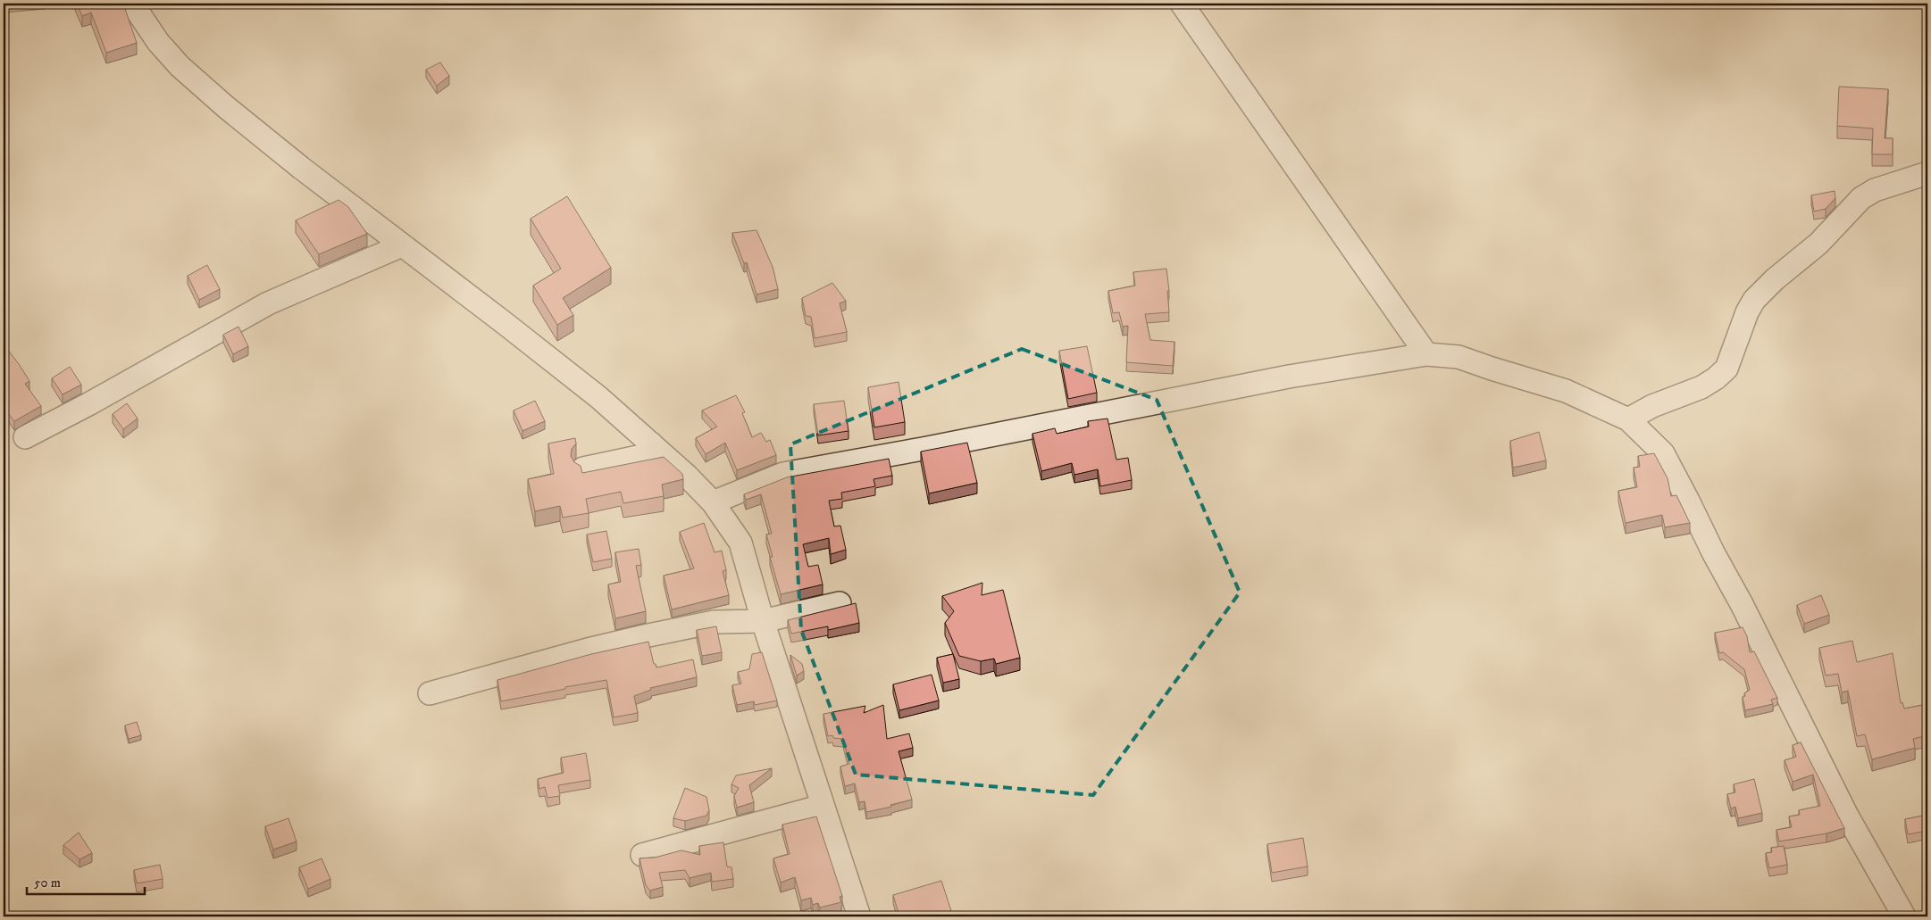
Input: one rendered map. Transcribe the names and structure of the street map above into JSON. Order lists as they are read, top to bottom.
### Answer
{
  "scale_bar": "50 m"
}
